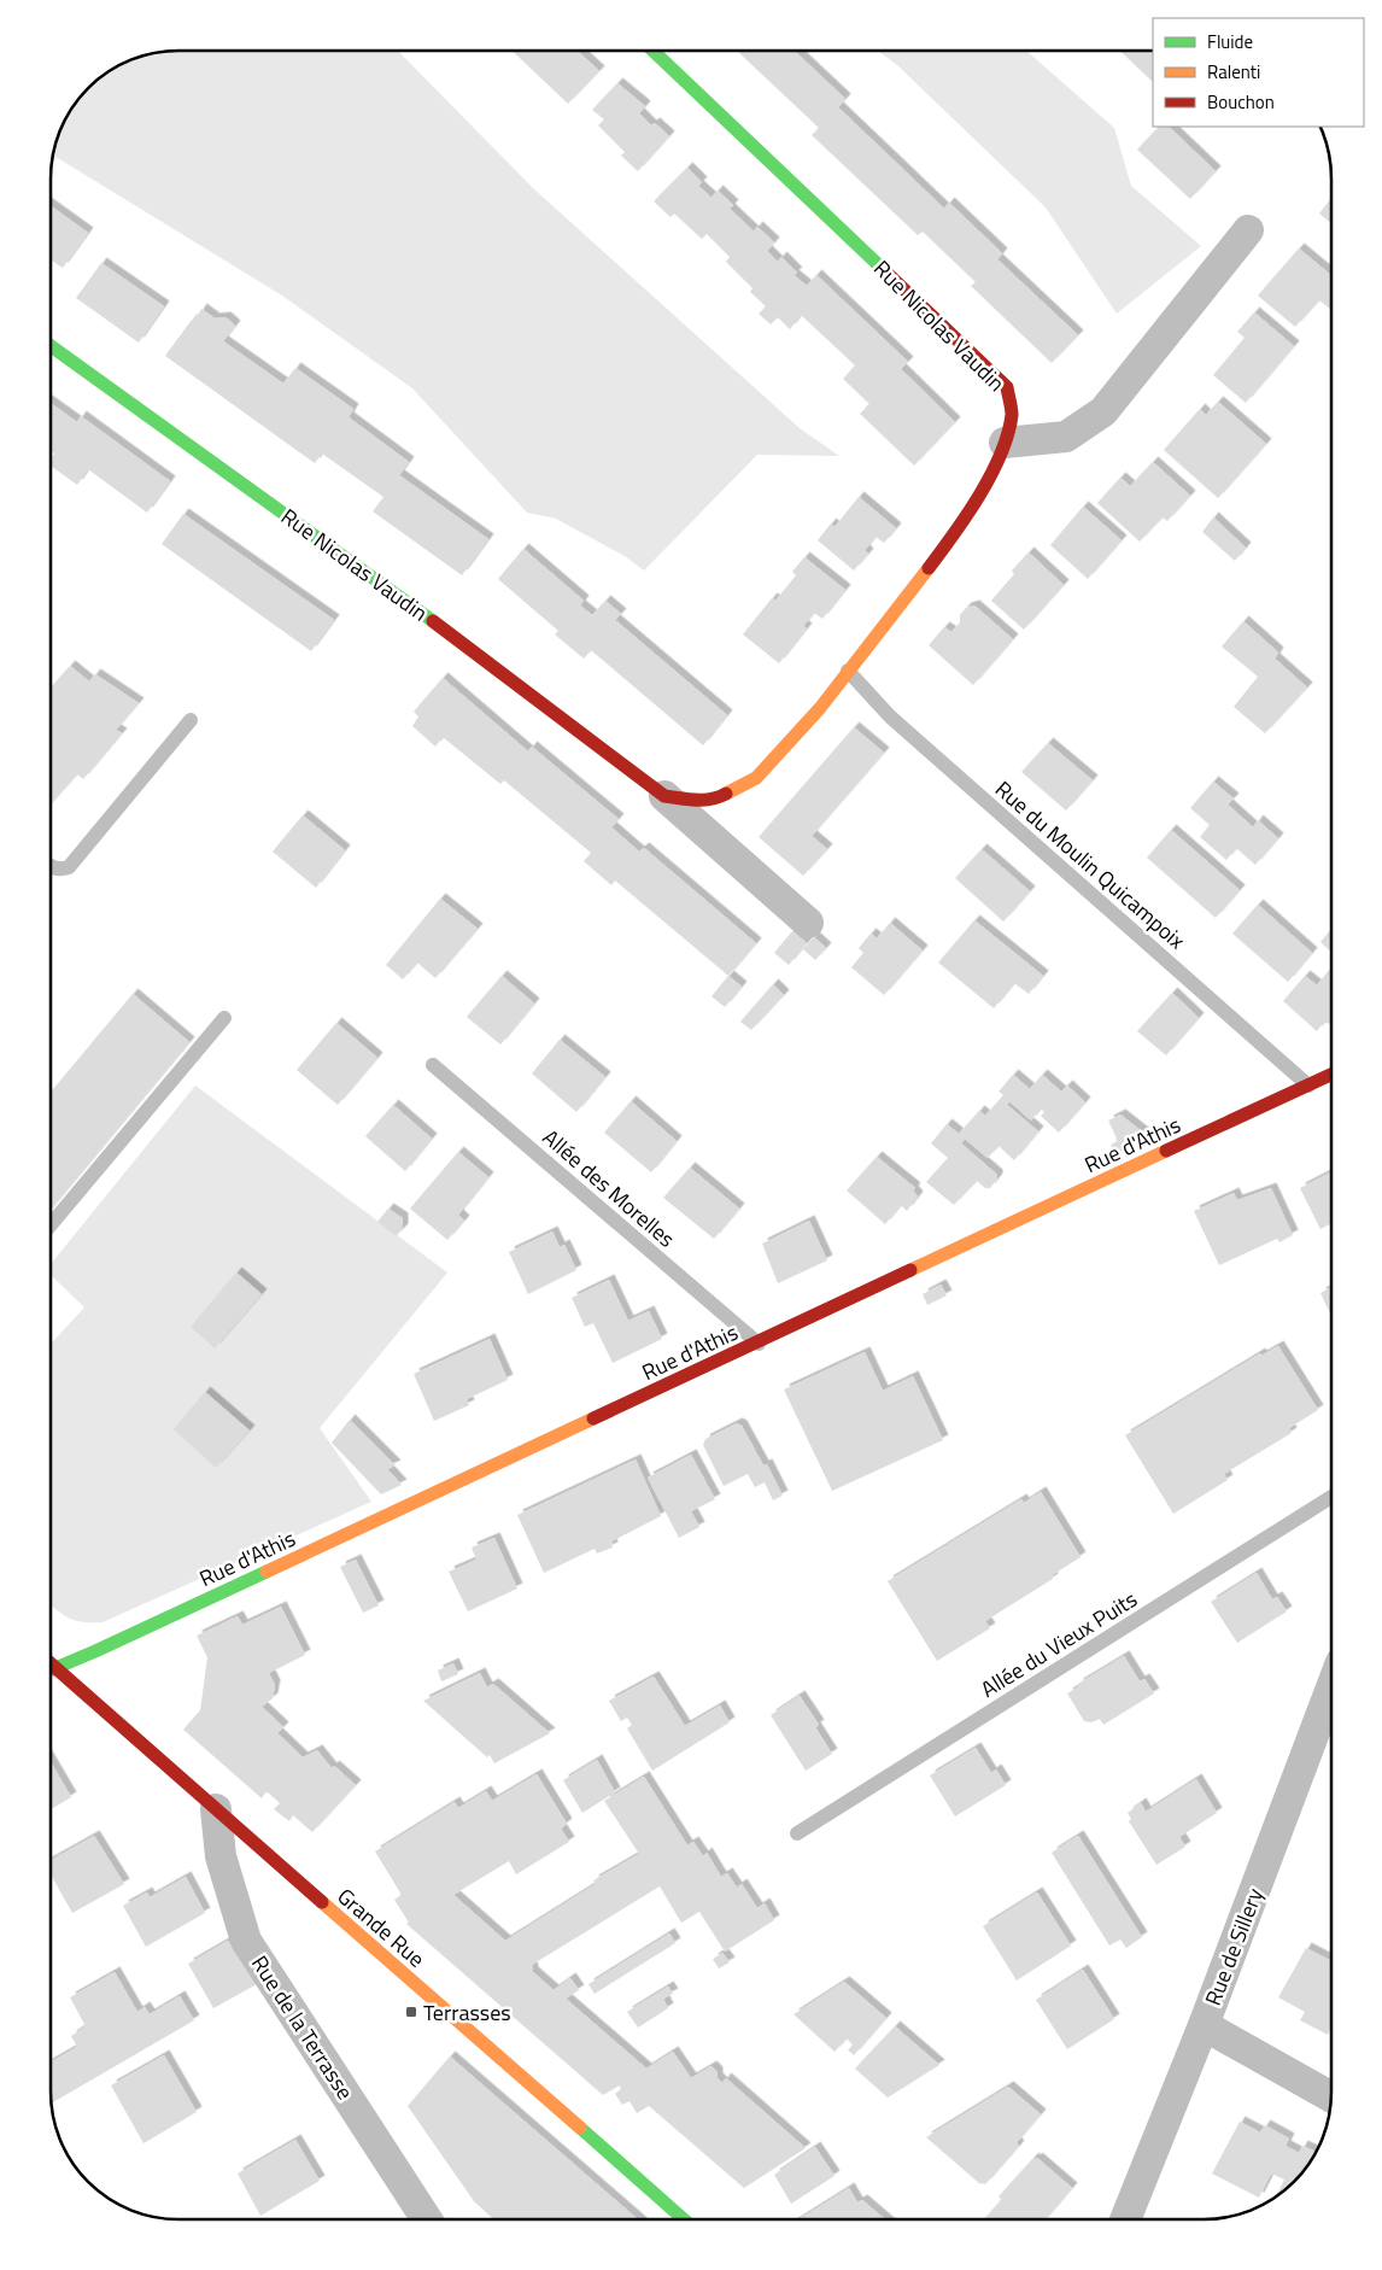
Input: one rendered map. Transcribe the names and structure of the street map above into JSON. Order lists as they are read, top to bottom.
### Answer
{
  "streets": {
    "street": [
      "Rue Nicolas Vaudin",
      "Rue d'Athis",
      "Grande Rue",
      "Rue de Sillery",
      "Rue de la Terrasse"
    ],
    "lane": ["Rue du Moulin Quicampoix", "Allée des Morelles", "Allée du Vieux Puits"]
  },
  "crossings": [
    ["Rue Nicolas Vaudin", "Rue du Moulin Quicampoix"],
    ["Rue du Moulin Quicampoix", "Rue d'Athis"],
    ["Rue d'Athis", "Allée des Morelles"],
    ["Rue d'Athis", "Grande Rue"],
    ["Grande Rue", "Rue de la Terrasse"]
  ],
  "places": {
    "transit": ["Terrasses"]
  },
  "legend": ["Fluide", "Ralenti", "Bouchon"]
}
